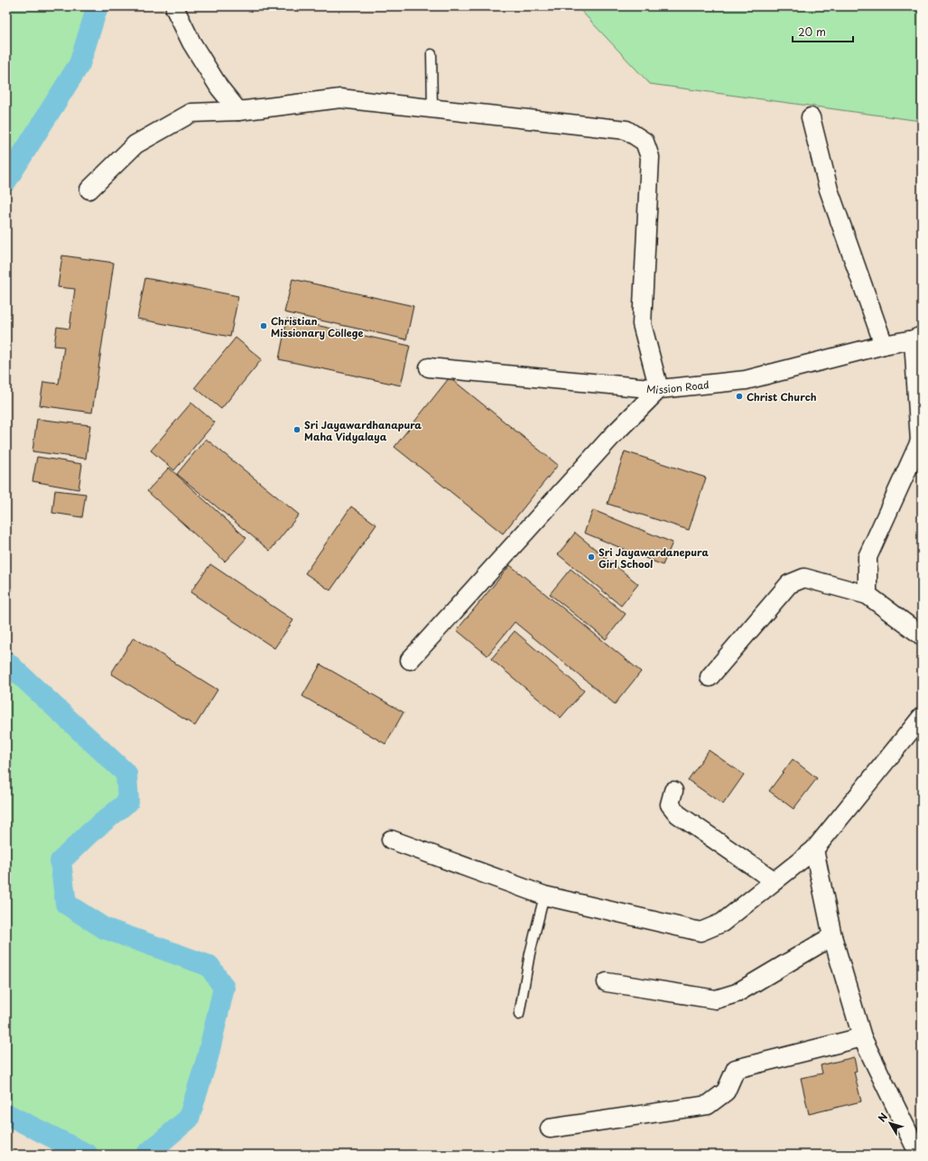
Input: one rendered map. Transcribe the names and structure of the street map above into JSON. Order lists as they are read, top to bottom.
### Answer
{
  "streets": {
    "street": ["Mission Road"]
  },
  "places": [
    "Christian Missionary College",
    "Christ Church",
    "Sri Jayawardhanapura Maha Vidyalaya",
    "Sri Jayawardanepura Girl School"
  ],
  "scale_bar": "20 m",
  "north": "top left"
}
